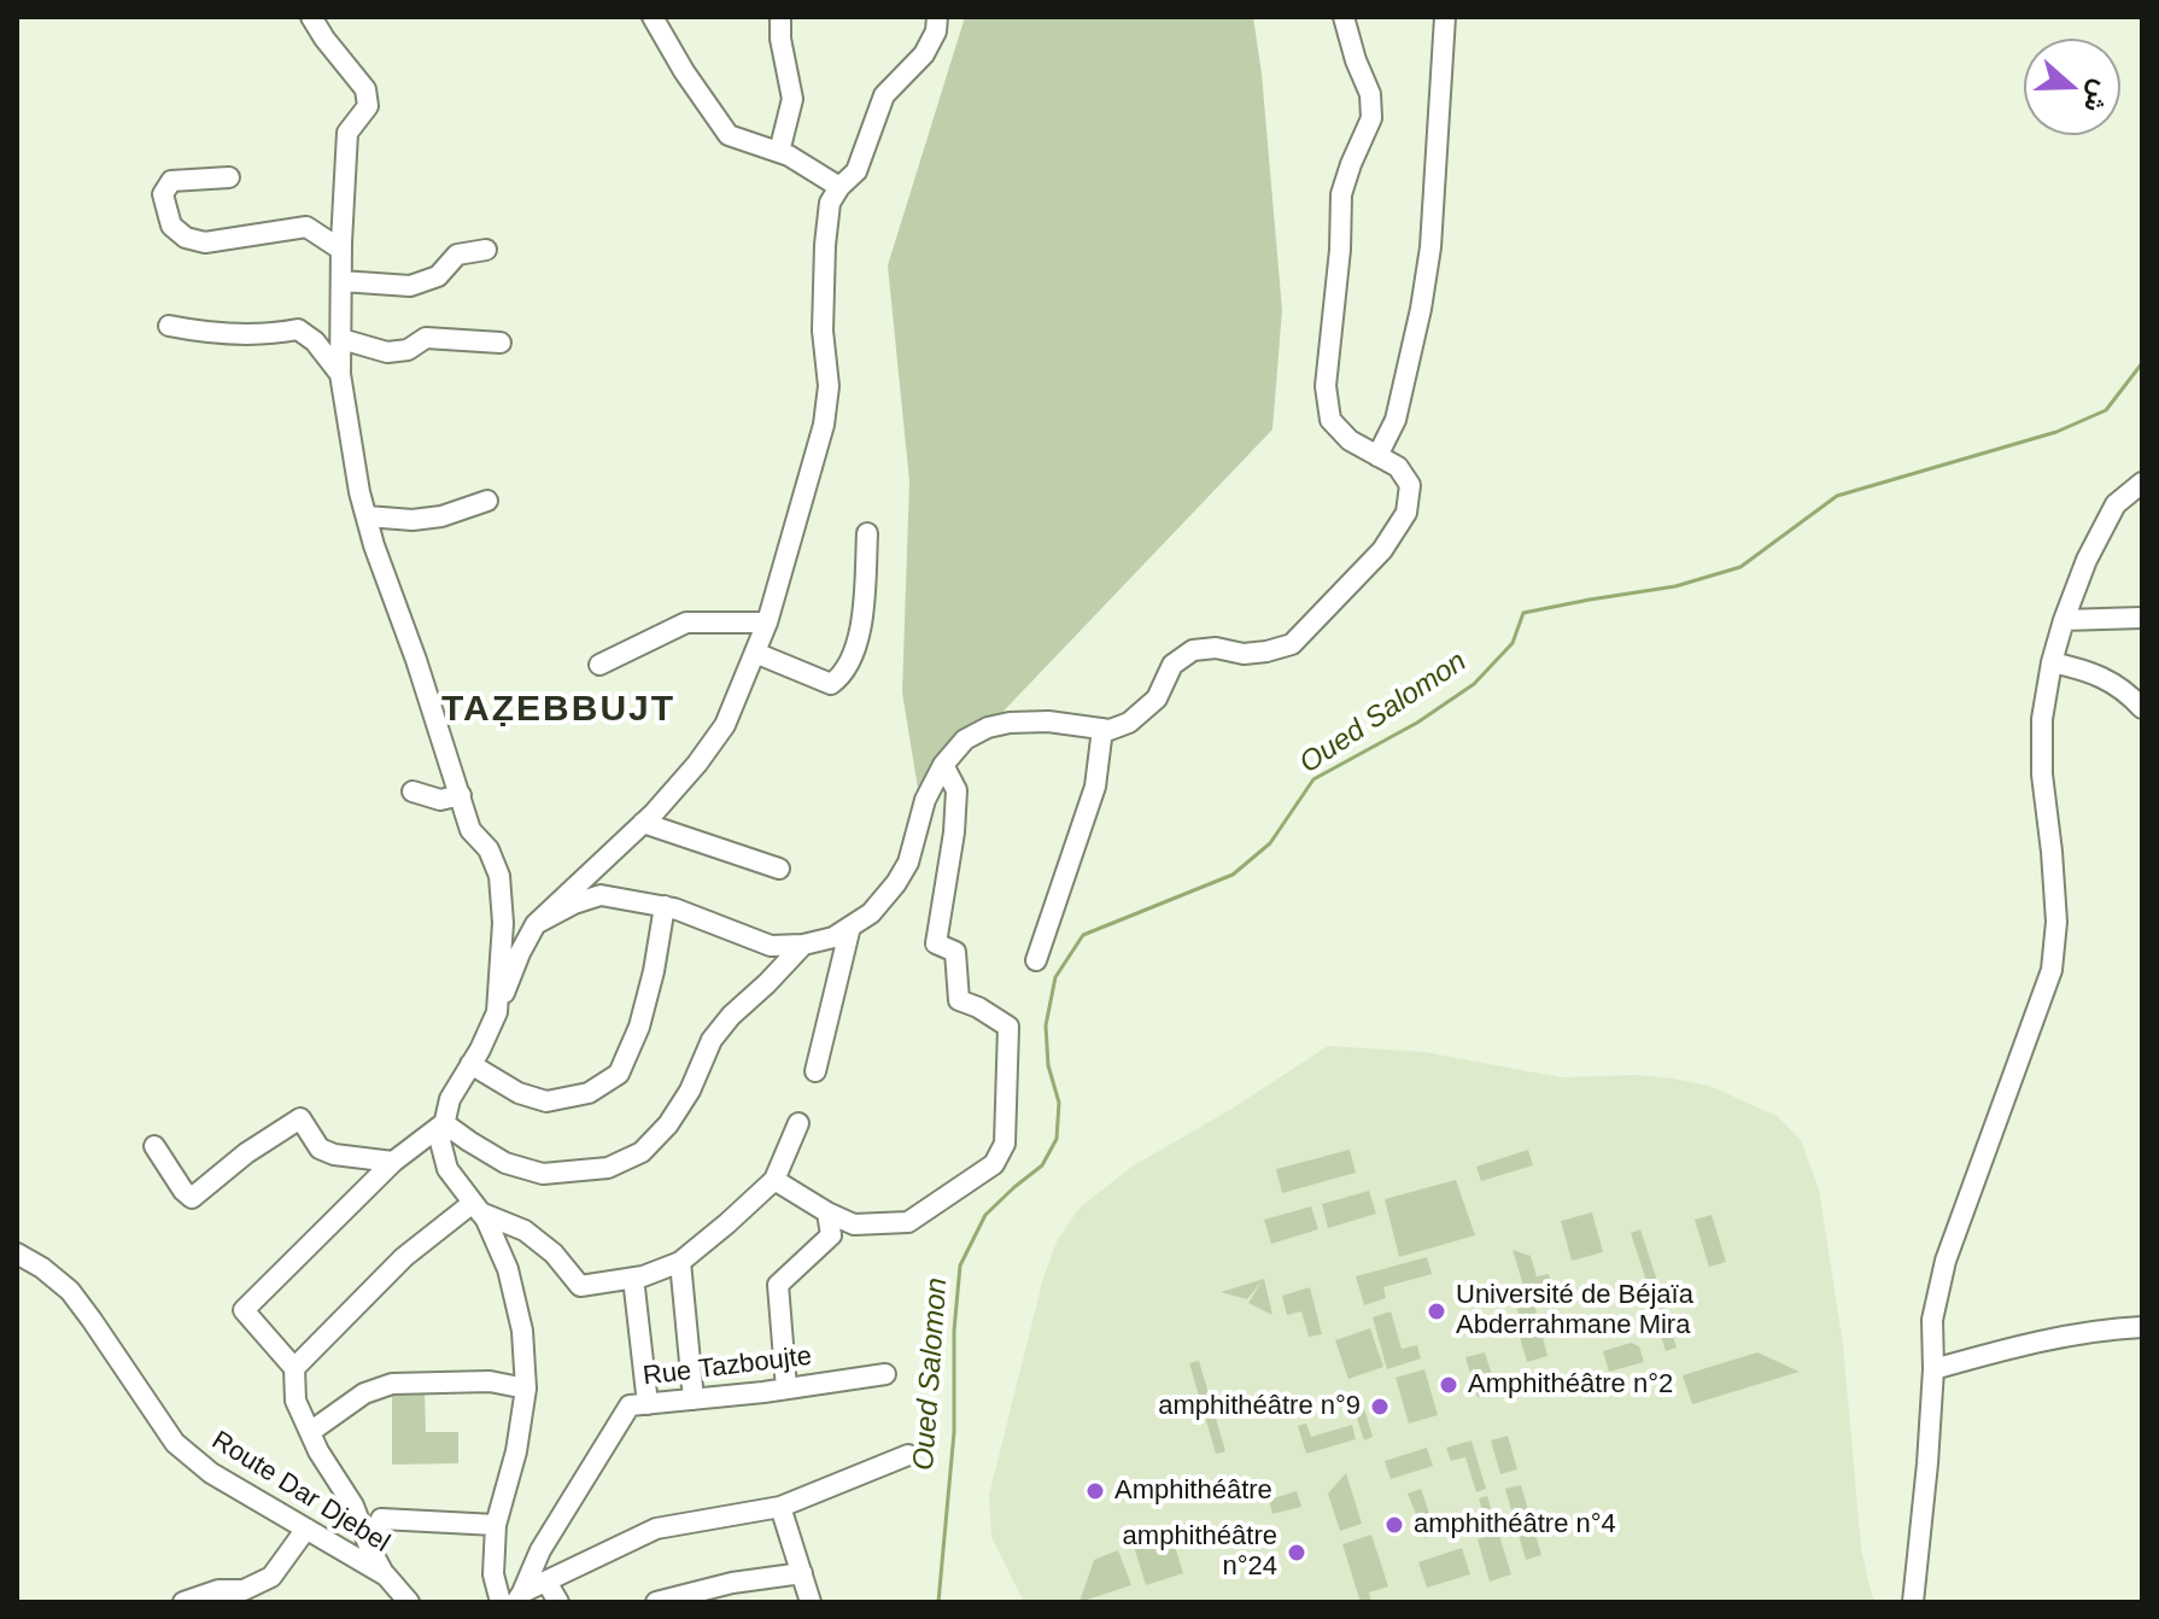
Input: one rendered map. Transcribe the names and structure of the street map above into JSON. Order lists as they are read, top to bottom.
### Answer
{
  "streets": {
    "street": ["Rue Tazboujte", "Route Dar Djebel"]
  },
  "districts": ["TAẒEBBUJT"],
  "water": ["Oued Salomon"],
  "places": [
    "Université de Béjaïa Abderrahmane Mira",
    "Amphithéâtre n°2",
    "amphithéâtre n°9",
    "Amphithéâtre",
    "amphithéâtre n°4",
    "amphithéâtre n°24"
  ],
  "north": "right"
}
